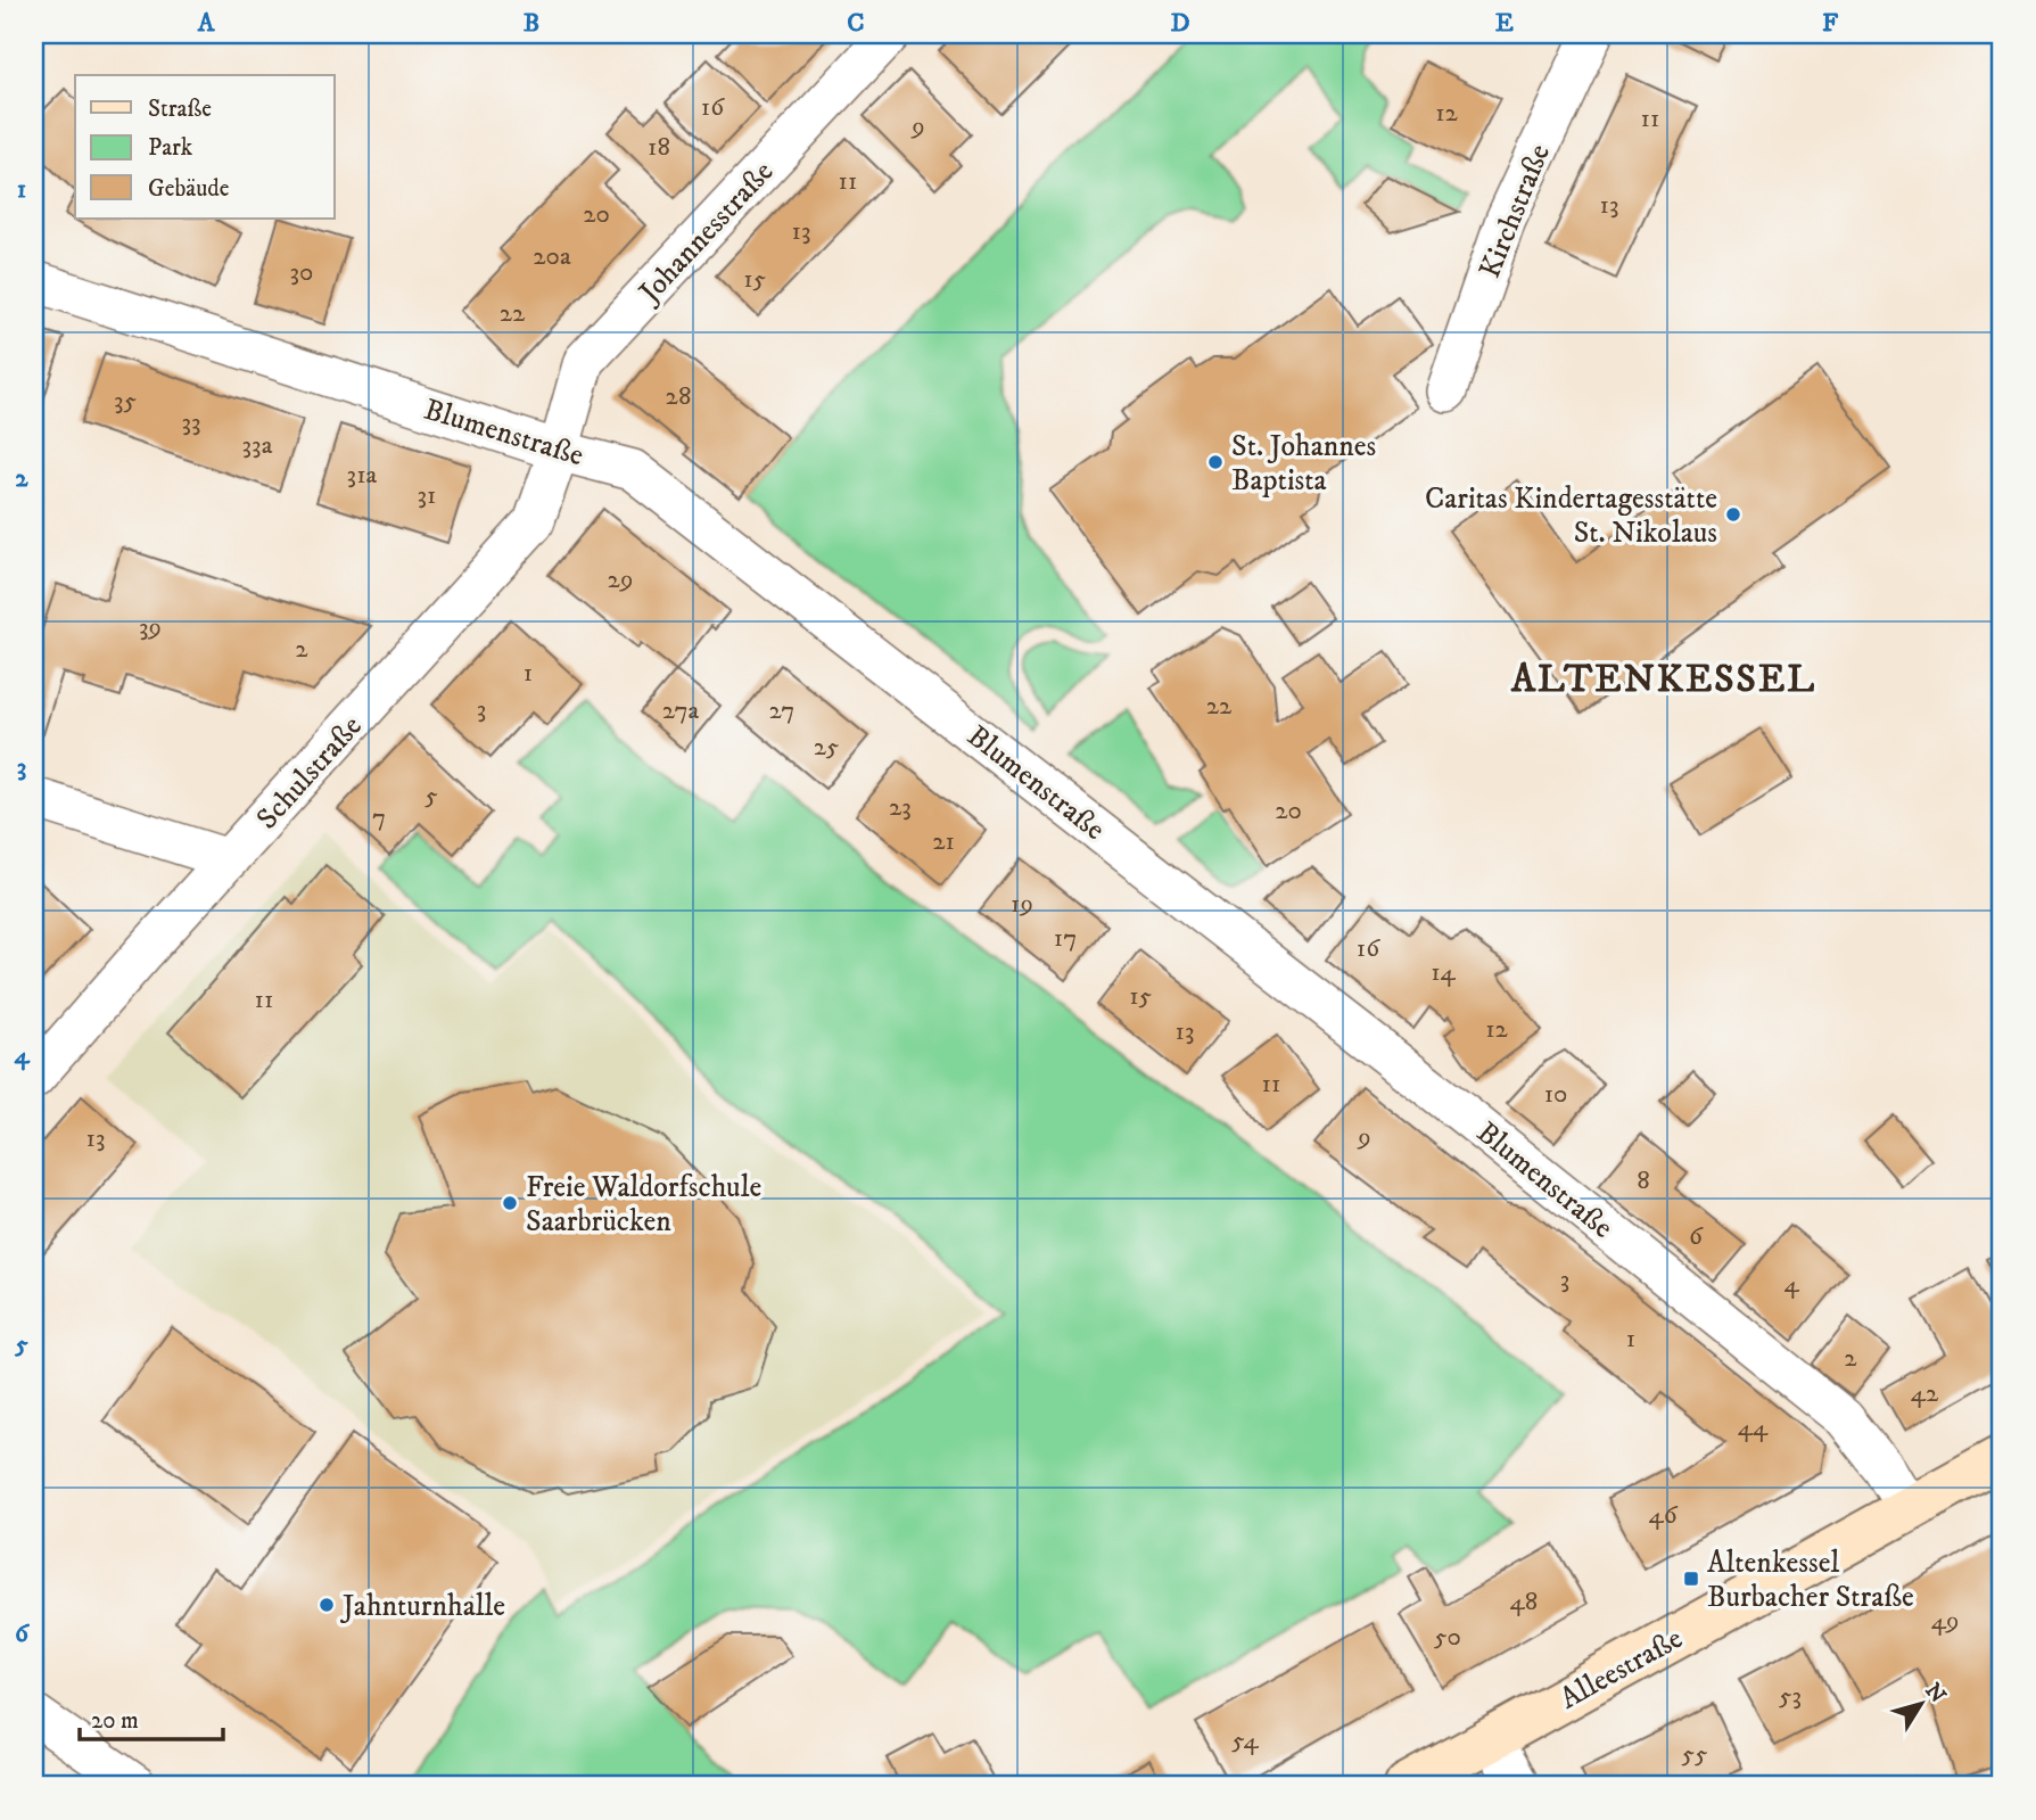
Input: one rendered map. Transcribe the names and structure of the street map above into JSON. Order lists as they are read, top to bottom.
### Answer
{
  "streets": {
    "street": [
      "Kirchstraße",
      "Johannesstraße",
      "Blumenstraße",
      "Schulstraße",
      "Alleestraße"
    ]
  },
  "crossings": [
    ["Johannesstraße", "Blumenstraße"],
    ["Johannesstraße", "Schulstraße"],
    ["Blumenstraße", "Schulstraße"],
    ["Blumenstraße", "Alleestraße"]
  ],
  "districts": ["ALTENKESSEL"],
  "places": {
    "other": [
      "St. Johannes Baptista",
      "Caritas Kindertagesstätte St. Nikolaus",
      "Freie Waldorfschule Saarbrücken",
      "Jahnturnhalle"
    ],
    "transit": ["Altenkessel Burbacher Straße"]
  },
  "house_numbers": [
    "16",
    "12",
    "11",
    "9",
    "18",
    "11",
    "13",
    "20",
    "13",
    "20a",
    "30",
    "15",
    "22",
    "28",
    "35",
    "33",
    "33a",
    "31a",
    "31",
    "29",
    "39",
    "2",
    "1",
    "22",
    "3",
    "27a",
    "27",
    "25",
    "5",
    "23",
    "20",
    "7",
    "21",
    "19",
    "17",
    "16",
    "14",
    "15",
    "11",
    "12",
    "13",
    "11",
    "10",
    "9",
    "13",
    "8",
    "6",
    "3",
    "4",
    "1",
    "2",
    "42",
    "44",
    "46",
    "48",
    "49",
    "50",
    "53",
    "54",
    "55"
  ],
  "legend": ["Straße", "Park", "Gebäude"],
  "scale_bar": "20 m",
  "north": "top right",
  "grid": {
    "columns": [
      "A",
      "B",
      "C",
      "D",
      "E",
      "F"
    ],
    "rows": [
      "1",
      "2",
      "3",
      "4",
      "5",
      "6"
    ]
  }
}
